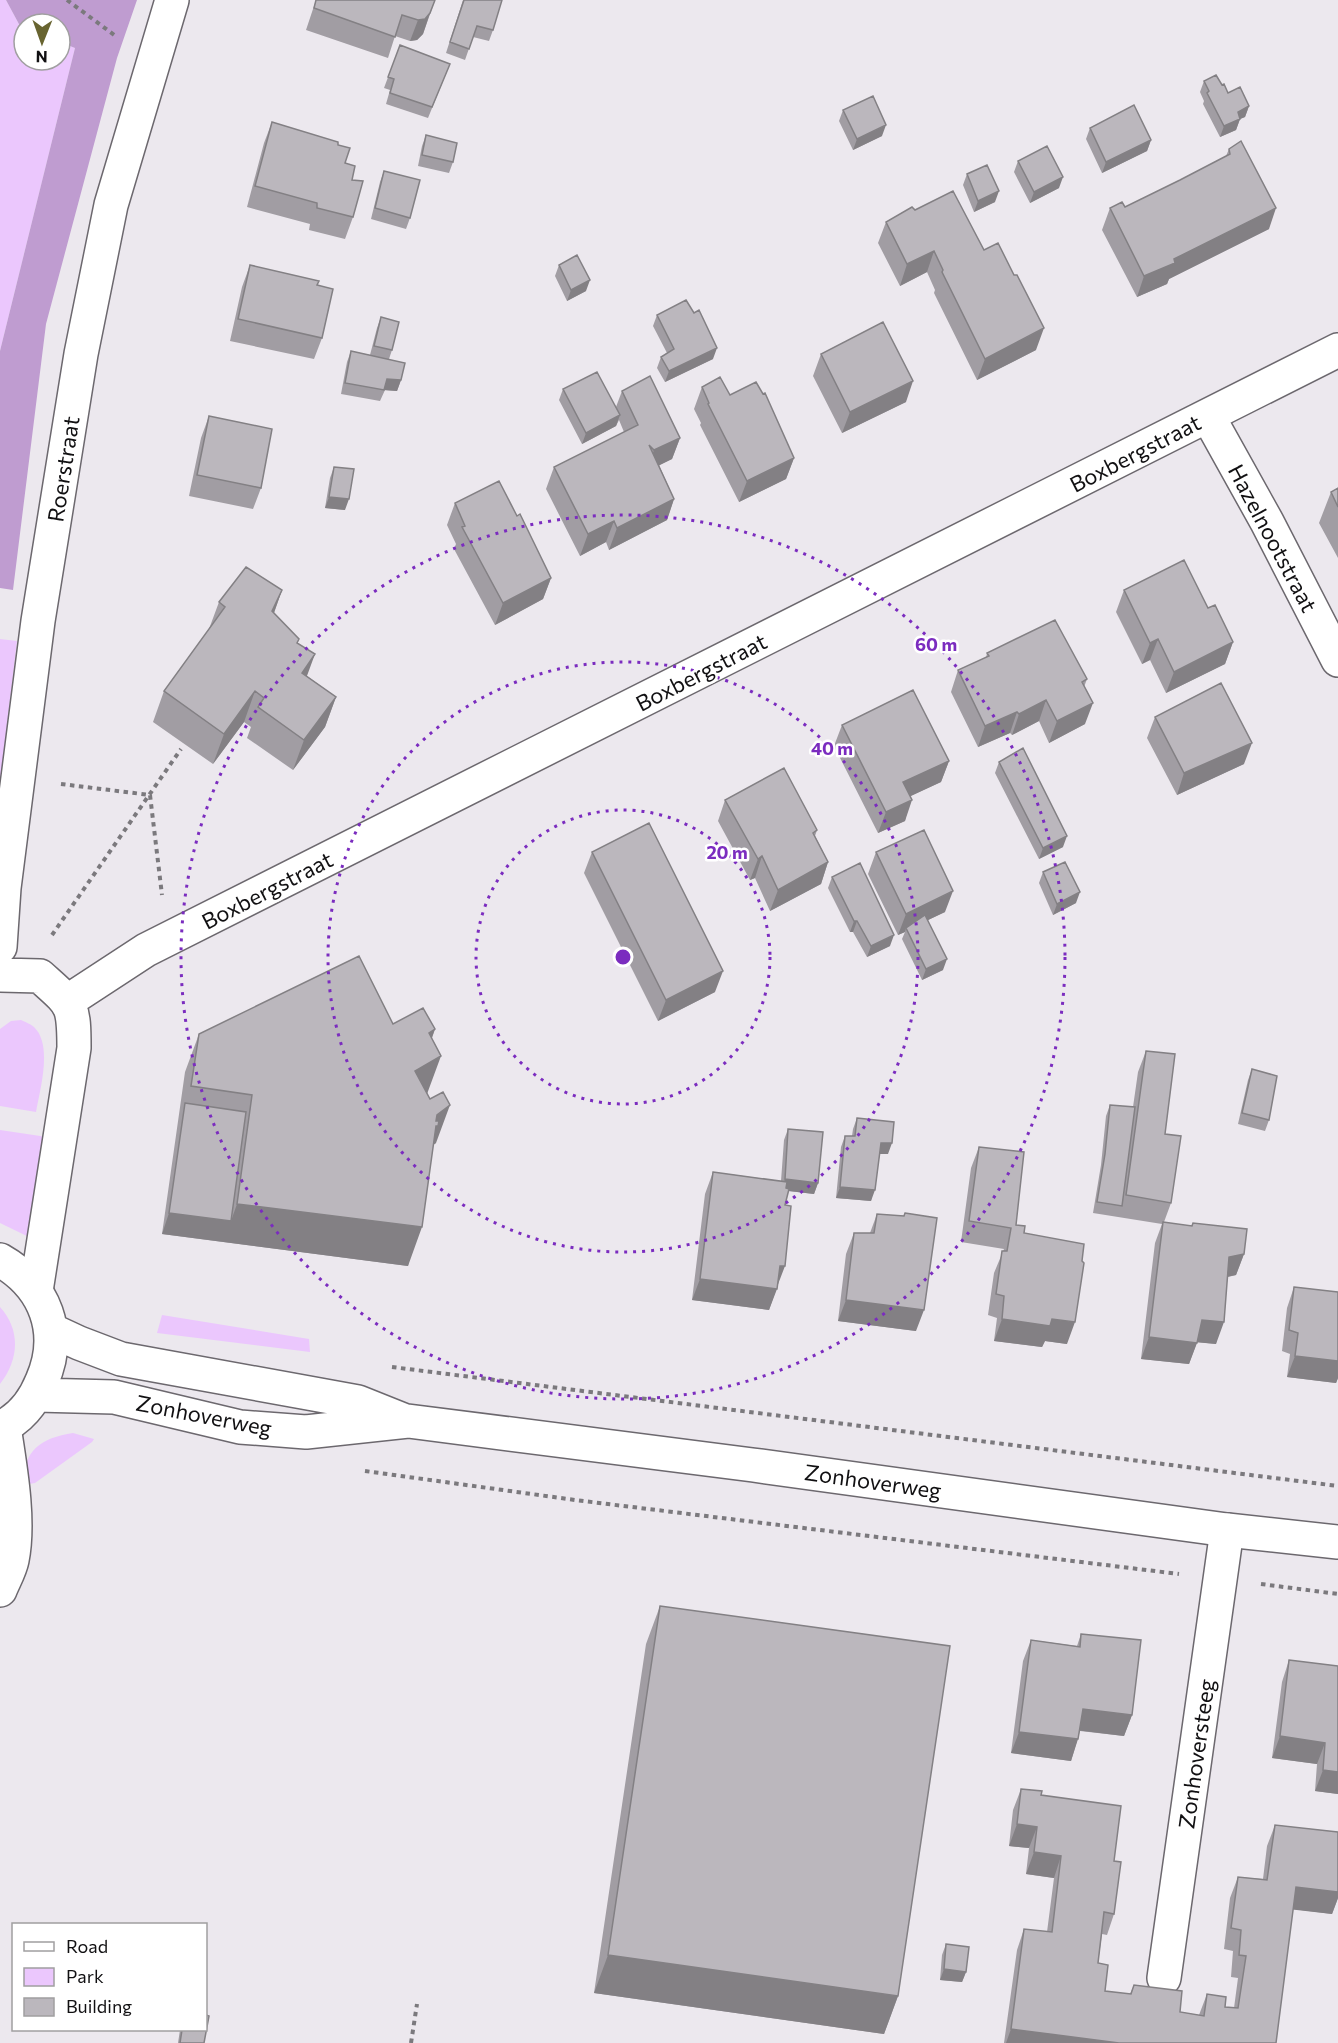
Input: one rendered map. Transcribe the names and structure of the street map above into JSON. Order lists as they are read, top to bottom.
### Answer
{
  "streets": {
    "street": [
      "Boxbergstraat",
      "Roerstraat",
      "Hazelnootstraat",
      "Zonhoverweg",
      "Zonhoversteeg"
    ]
  },
  "crossings": [
    ["Boxbergstraat", "Hazelnootstraat"],
    ["Zonhoverweg", "Zonhoversteeg"]
  ],
  "legend": ["Road", "Park", "Building"],
  "north": "bottom",
  "rings": ["60 m", "40 m", "20 m"]
}
